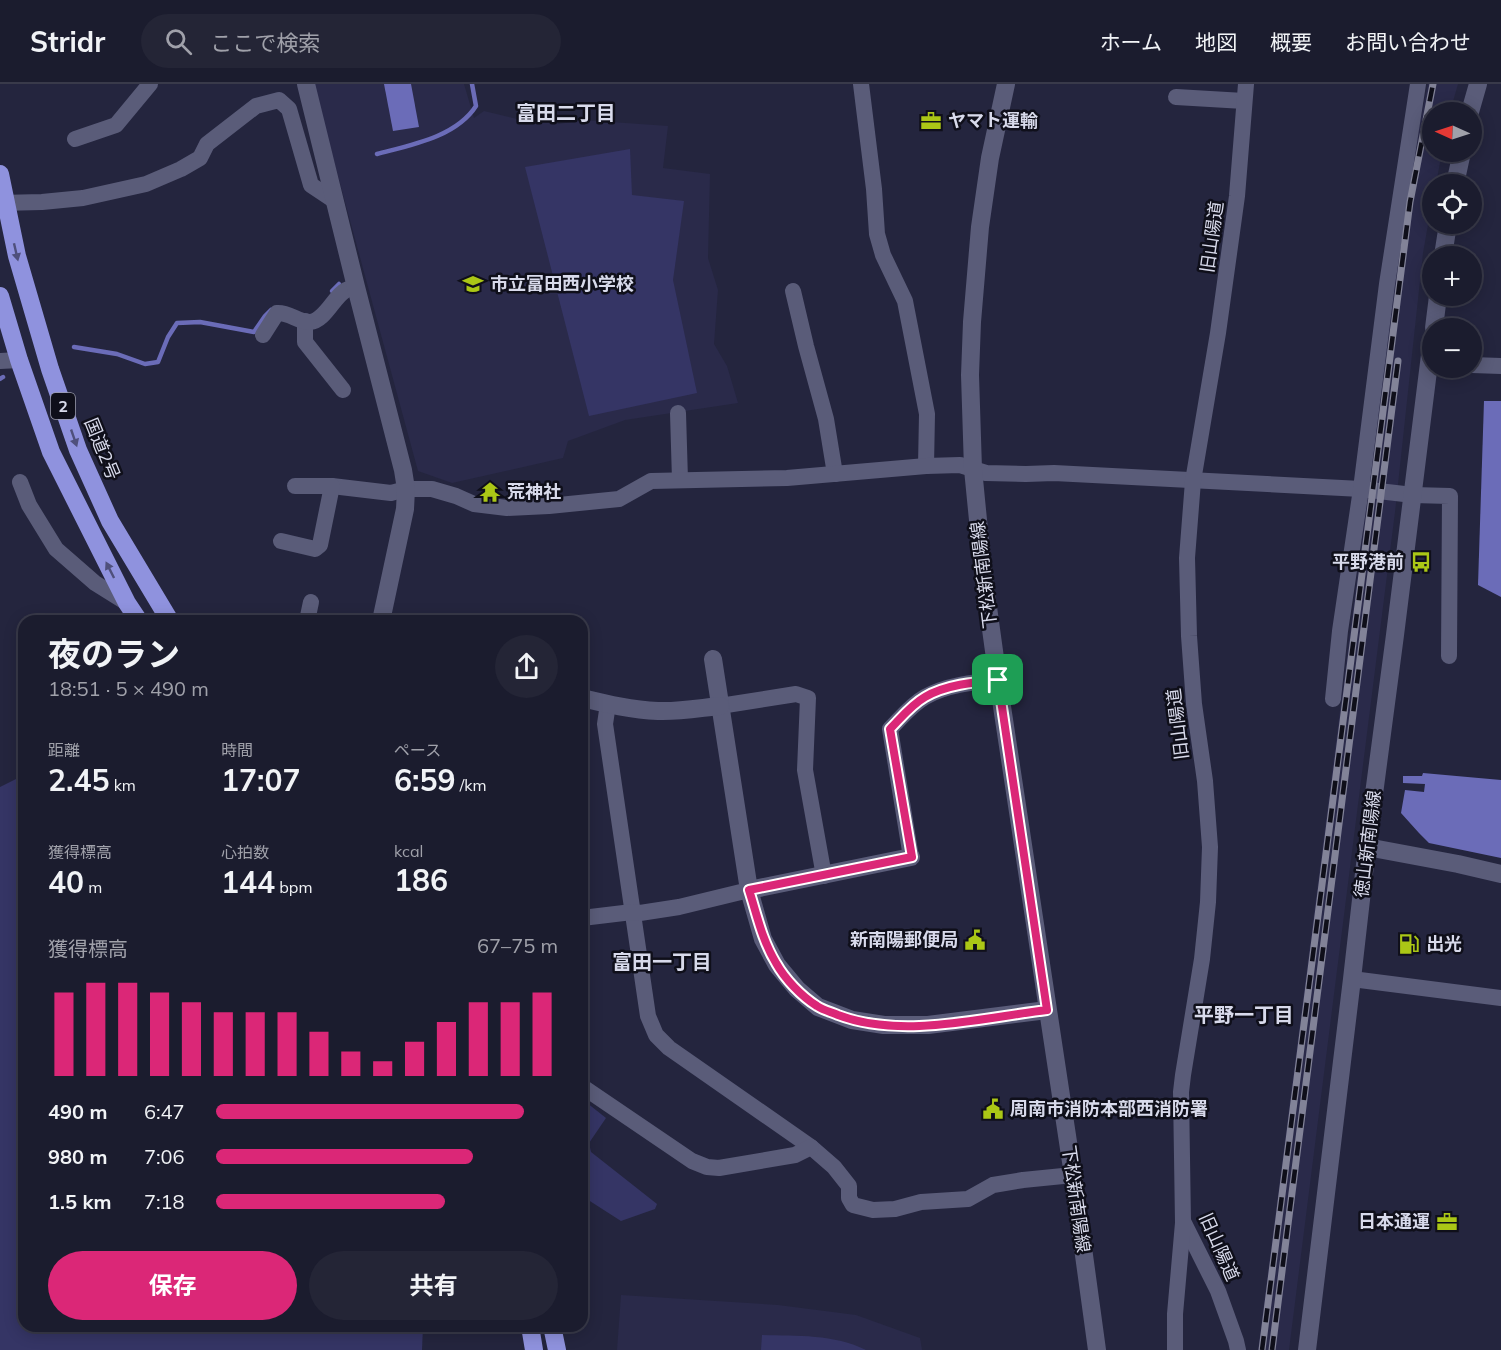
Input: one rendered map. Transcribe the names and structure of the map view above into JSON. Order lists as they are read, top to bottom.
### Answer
{
  "streets": {
    "highway": ["2", "国道2号"],
    "main road": ["下松新南陽線", "徳山新南陽線"],
    "street": ["旧山陽道"]
  },
  "districts": ["富田二丁目", "富田一丁目", "平野一丁目"],
  "places": {
    "office": ["ヤマト運輸", "日本通運"],
    "school or university": ["市立富田西小学校"],
    "temple": ["荒神社"],
    "bus stop": ["平野港前"],
    "public building": ["新南陽郵便局", "周南市消防本部西消防署"],
    "fuel station": ["出光"]
  },
  "north": "left",
  "page": {
    "header": "Stridr",
    "search": "ここで検索",
    "nav": [
      "ホーム",
      "地図",
      "概要",
      "お問い合わせ"
    ],
    "map_buttons": ["+", "−"],
    "heading": ["夜のラン", "18:51 · 5 × 490 m"],
    "stats": [
      ["距離", "2.45 km"],
      ["時間", "17:07"],
      ["ペース", "6:59 /km"],
      ["獲得標高", "40 m"],
      ["心拍数", "144 bpm"],
      ["kcal", "186"]
    ],
    "chart": ["獲得標高", "67–75 m"],
    "list": [
      {
        "name": "490 m",
        "note": "6:47"
      },
      {
        "name": "980 m",
        "note": "7:06"
      },
      {
        "name": "1.5 km",
        "note": "7:18"
      }
    ],
    "buttons": ["保存", "共有"]
  }
}
